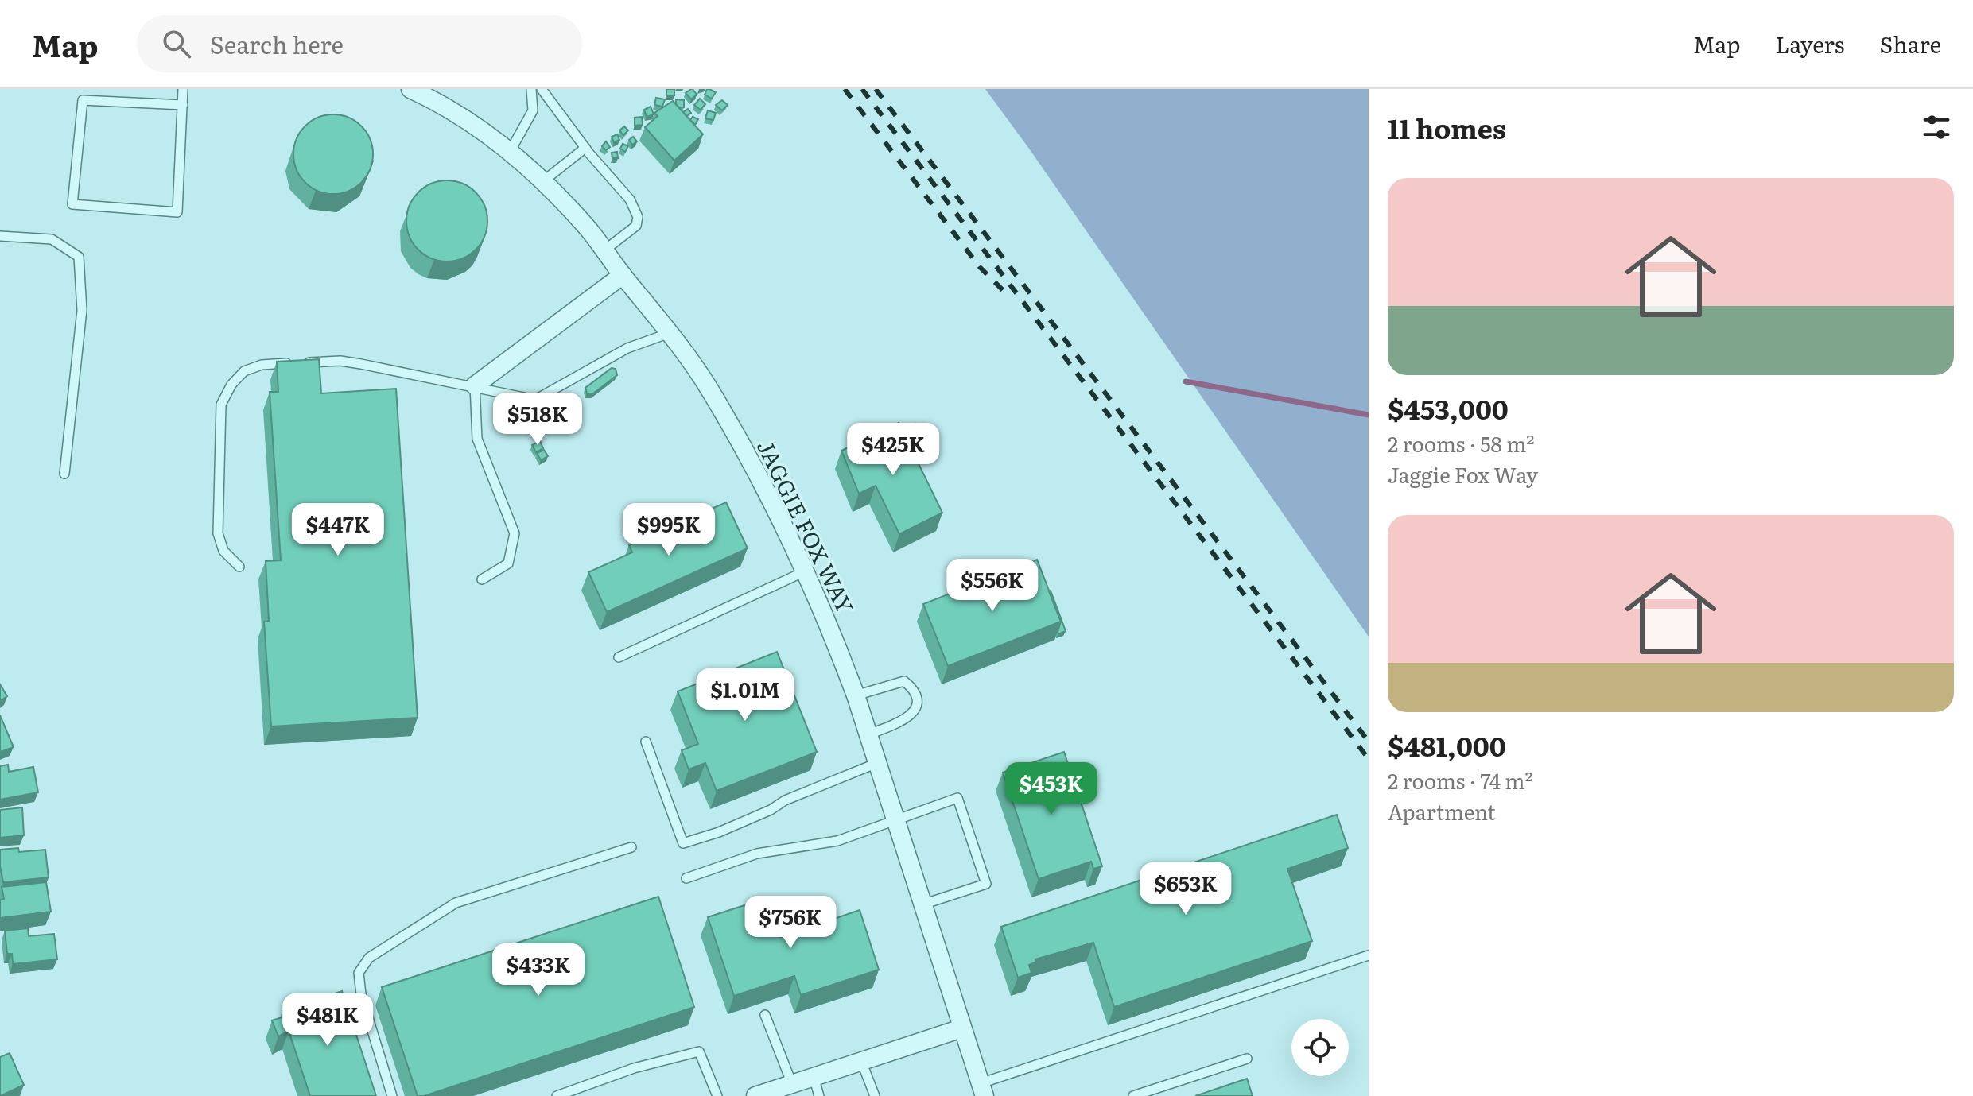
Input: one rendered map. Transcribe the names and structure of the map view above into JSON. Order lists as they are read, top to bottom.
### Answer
{
  "streets": {
    "street": ["JAGGIE FOX WAY"]
  },
  "page": {
    "header": "Map",
    "search": "Search here",
    "nav": ["Map", "Layers", "Share"],
    "heading": "11 homes",
    "list": [
      {
        "name": "$453,000",
        "note": "2 rooms · 58 m² · Jaggie Fox Way"
      },
      {
        "name": "$481,000",
        "note": "2 rooms · 74 m² · Apartment"
      }
    ],
    "price": [
      "$518K",
      "$425K",
      "$447K",
      "$995K",
      "$556K",
      "$1.01M",
      "$453K",
      "$653K",
      "$756K",
      "$433K",
      "$481K"
    ]
  }
}
